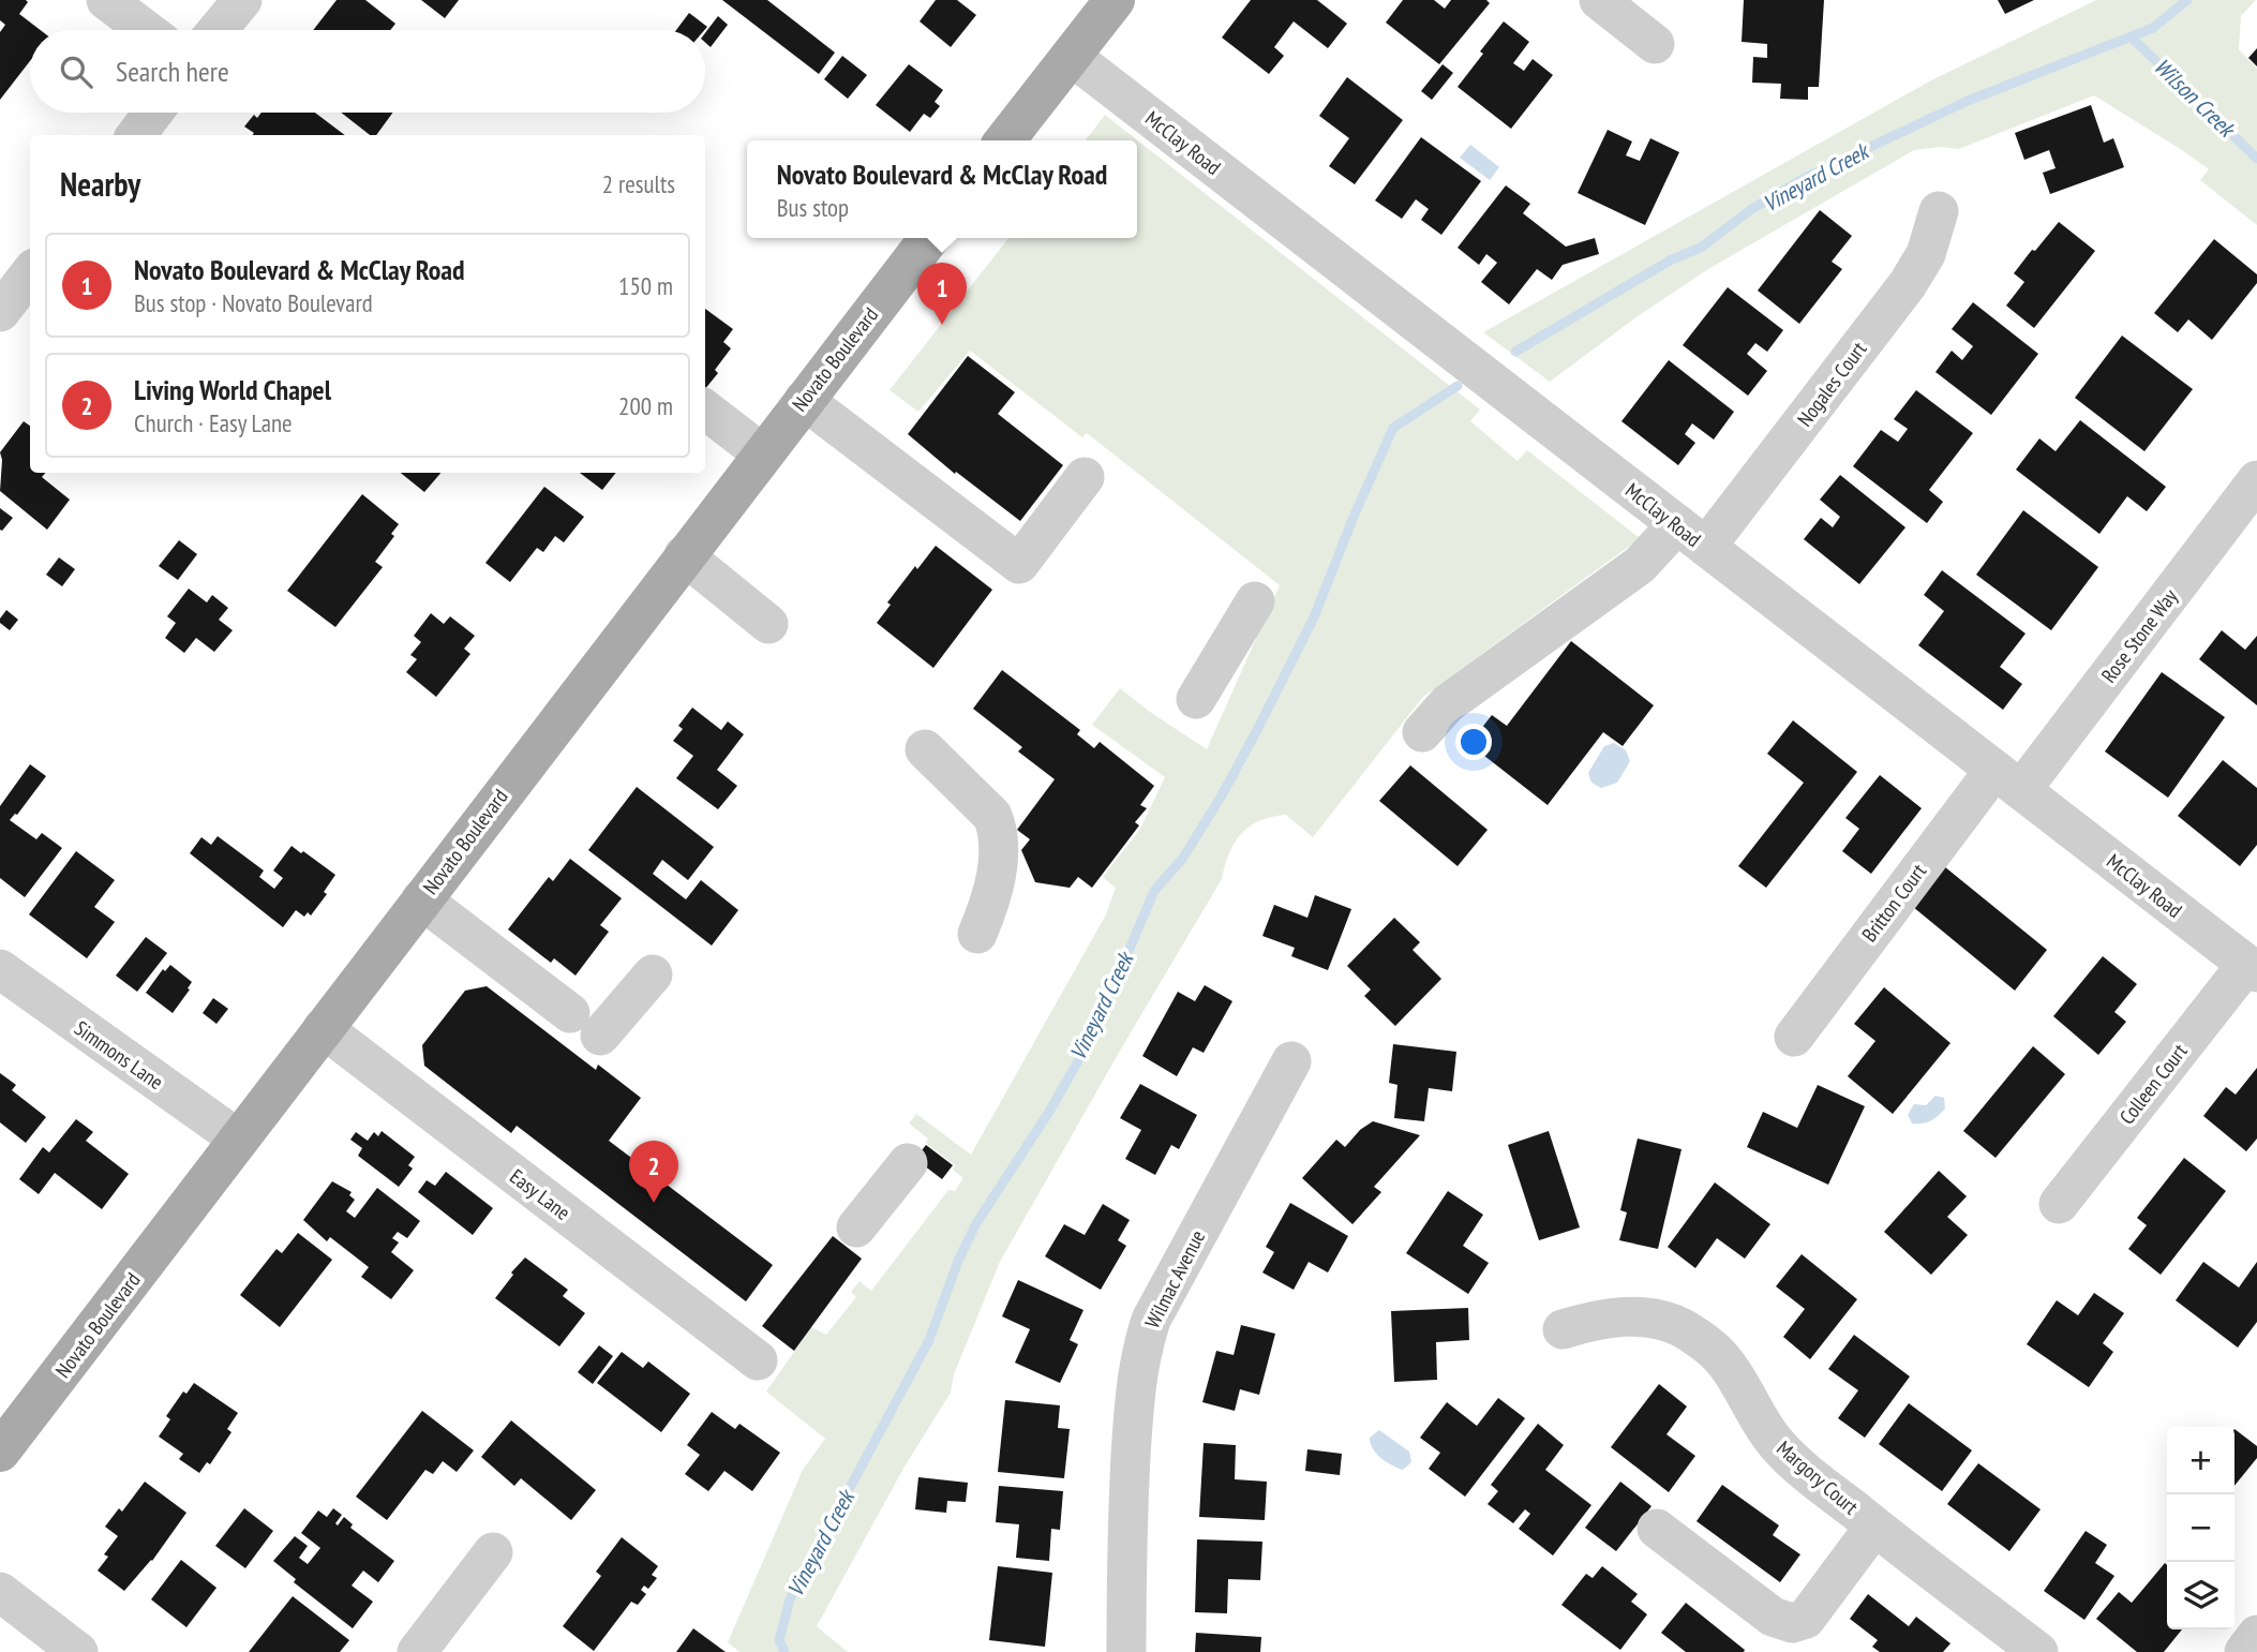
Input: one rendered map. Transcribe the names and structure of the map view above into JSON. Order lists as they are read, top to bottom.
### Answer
{
  "streets": {
    "main road": ["Novato Boulevard"],
    "street": [
      "McClay Road",
      "Nogales Court",
      "Rose Stone Way",
      "Britton Court",
      "Simmons Lane",
      "Colleen Court",
      "Easy Lane",
      "Wilmac Avenue",
      "Margory Court"
    ]
  },
  "crossings": [
    ["McClay Road", "Nogales Court"],
    ["McClay Road", "Rose Stone Way"],
    ["McClay Road", "Britton Court"],
    ["McClay Road", "Colleen Court"],
    ["Novato Boulevard", "Simmons Lane"],
    ["Novato Boulevard", "Easy Lane"],
    ["Rose Stone Way", "Britton Court"]
  ],
  "water": ["Wilson Creek", "Vineyard Creek"],
  "page": {
    "search": "Search here",
    "heading": ["Nearby", "2 results"],
    "popup": ["Novato Boulevard & McClay Road", "Bus stop"],
    "list": [
      {
        "mark": "1",
        "name": "Novato Boulevard & McClay Road",
        "note": "Bus stop · Novato Boulevard",
        "value": "150 m"
      },
      {
        "mark": "2",
        "name": "Living World Chapel",
        "note": "Church · Easy Lane",
        "value": "200 m"
      }
    ],
    "pins": ["1", "2"],
    "map_buttons": ["+", "−"]
  }
}
